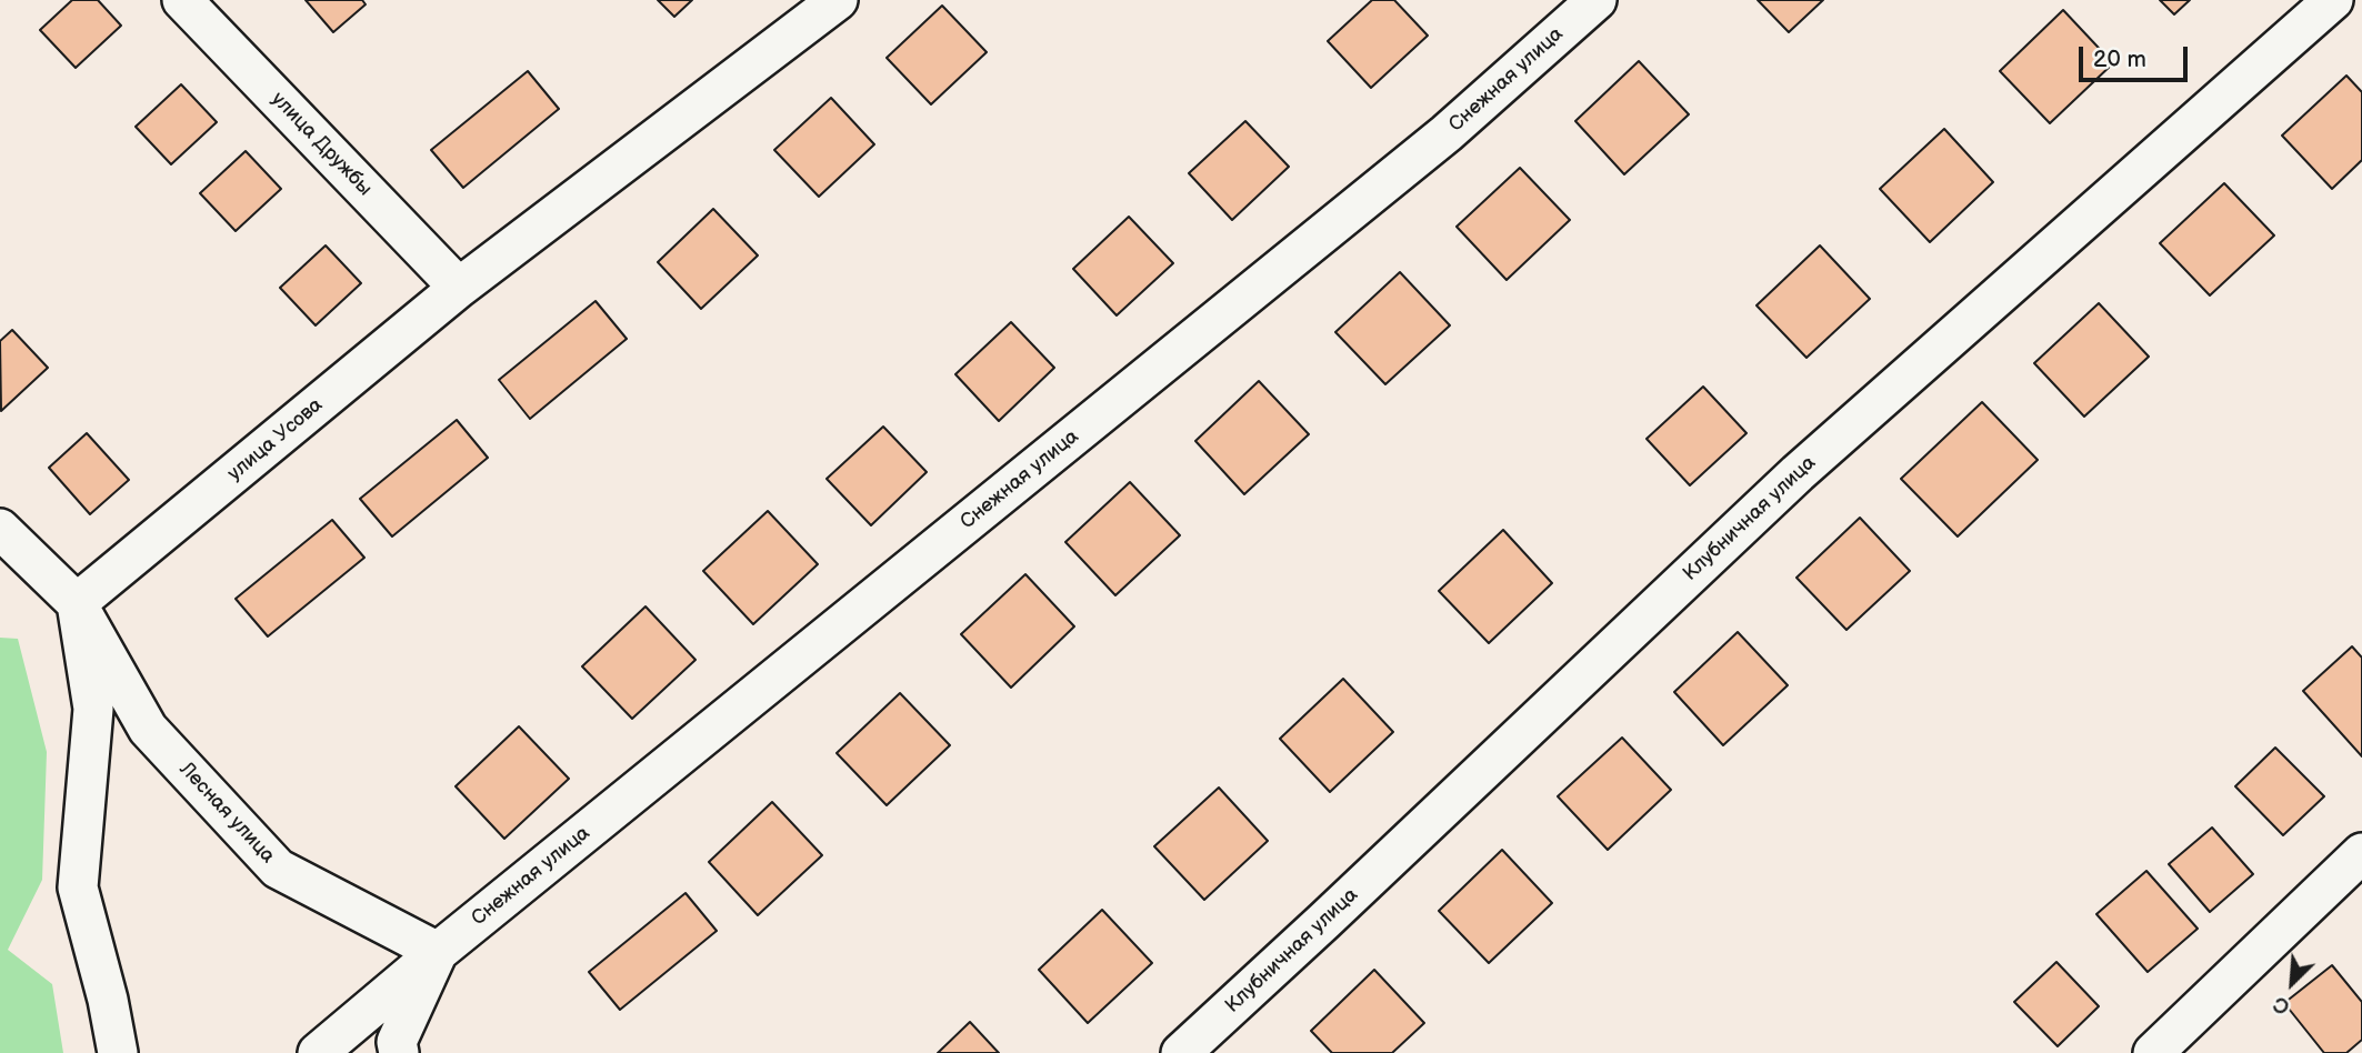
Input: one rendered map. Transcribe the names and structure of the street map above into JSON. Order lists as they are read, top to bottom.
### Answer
{
  "streets": {
    "street": [
      "Снежная улица",
      "улица Дружбы",
      "улица Усова",
      "Клубничная улица",
      "Лесная улица"
    ]
  },
  "crossings": [
    ["Снежная улица", "Лесная улица"],
    ["улица Дружбы", "улица Усова"],
    ["улица Усова", "Лесная улица"]
  ],
  "scale_bar": "20 m",
  "north": "bottom left"
}
